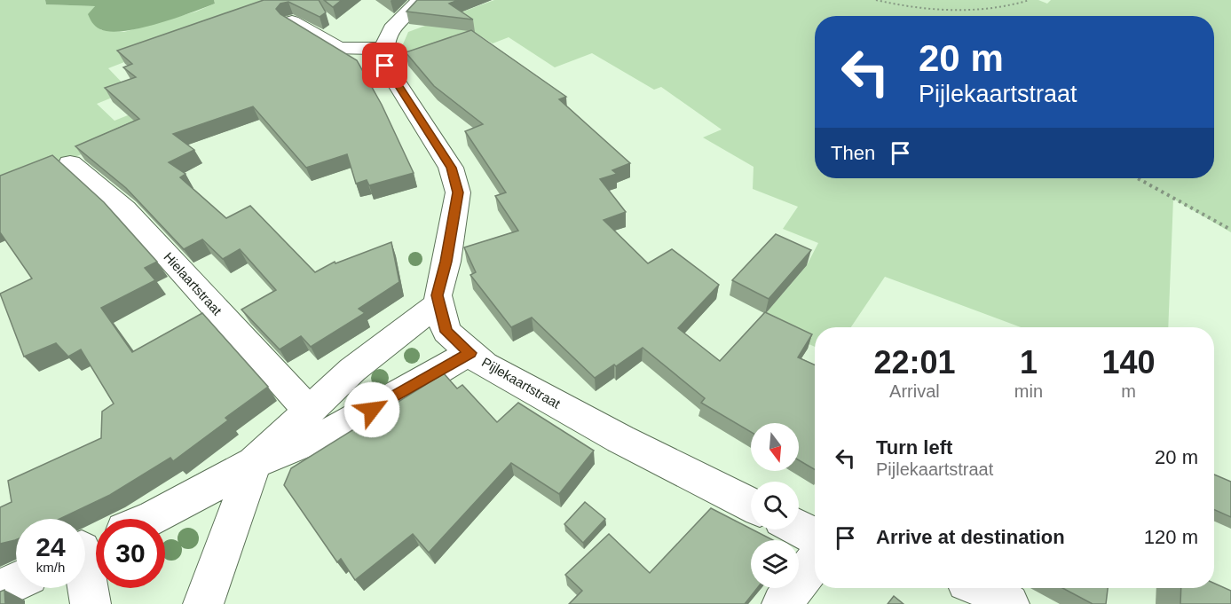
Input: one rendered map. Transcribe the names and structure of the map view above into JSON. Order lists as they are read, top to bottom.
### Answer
{
  "streets": {
    "street": ["Hielaartstraat", "Pijlekaartstraat"]
  },
  "north": "bottom",
  "page": {
    "turn": ["20 m", "Pijlekaartstraat"],
    "then": "Then",
    "eta": [
      "22:01",
      "Arrival",
      "1",
      "min",
      "140",
      "m"
    ],
    "list": [
      {
        "name": "Turn left",
        "note": "Pijlekaartstraat",
        "value": "20 m"
      },
      {
        "name": "Arrive at destination",
        "value": "120 m"
      }
    ],
    "speed": "24 km/h",
    "limit": "30"
  }
}
